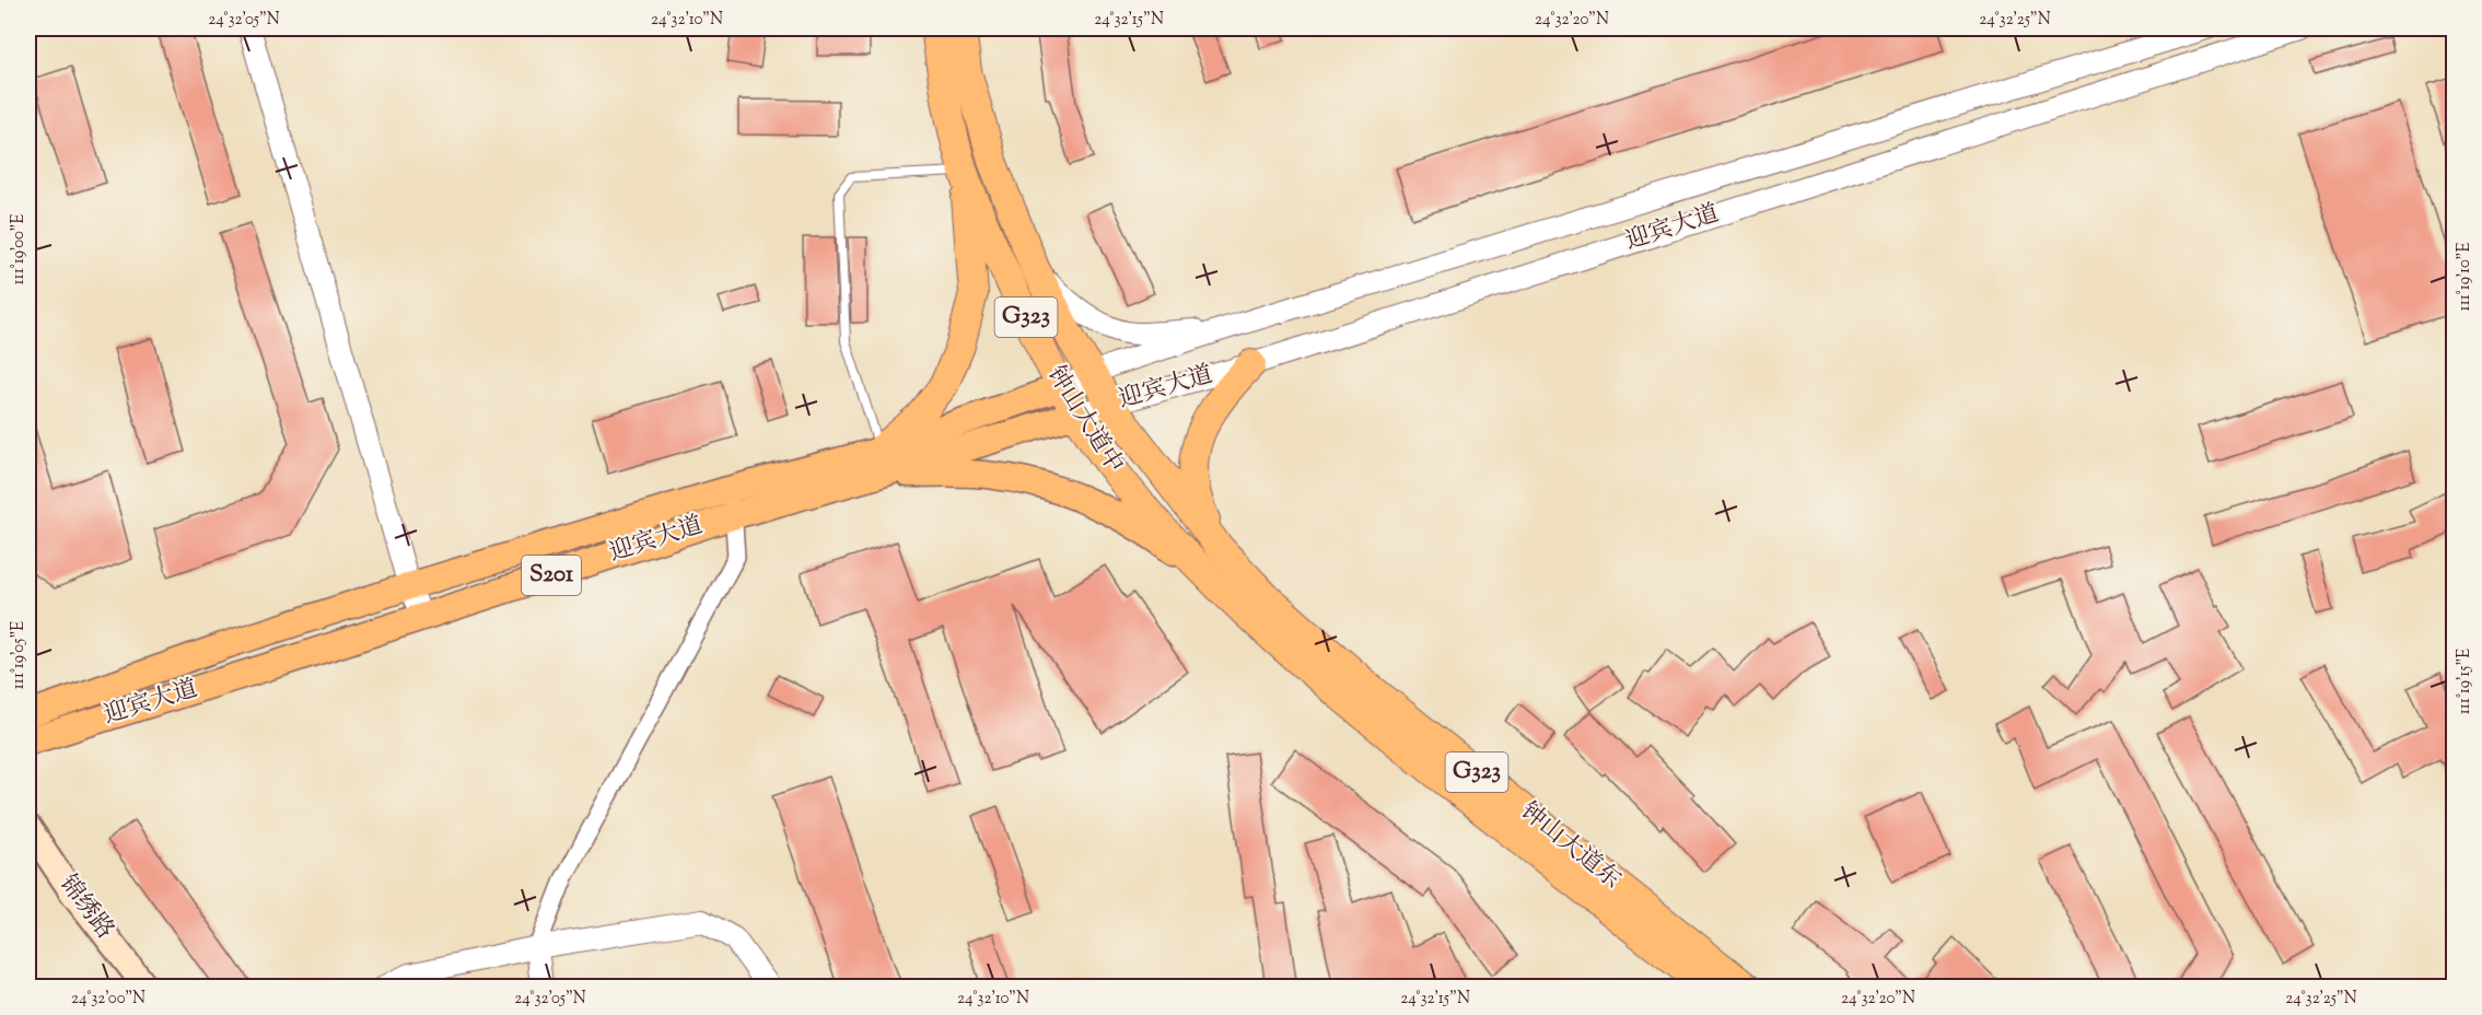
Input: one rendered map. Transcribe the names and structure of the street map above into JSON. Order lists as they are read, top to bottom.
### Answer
{
  "streets": {
    "highway": ["G323", "钟山大道中", "钟山大道东"],
    "main road": ["迎宾大道", "S201", "锦绣路"]
  },
  "crossings": [
    ["迎宾大道", "钟山大道中"],
    ["钟山大道中", "钟山大道东"]
  ],
  "coordinates": [
    "24°32'05\"N",
    "24°32'10\"N",
    "24°32'15\"N",
    "24°32'20\"N",
    "24°32'25\"N",
    "111°19'00\"E",
    "111°19'10\"E",
    "111°19'05\"E",
    "111°19'15\"E",
    "24°32'00\"N"
  ]
}
